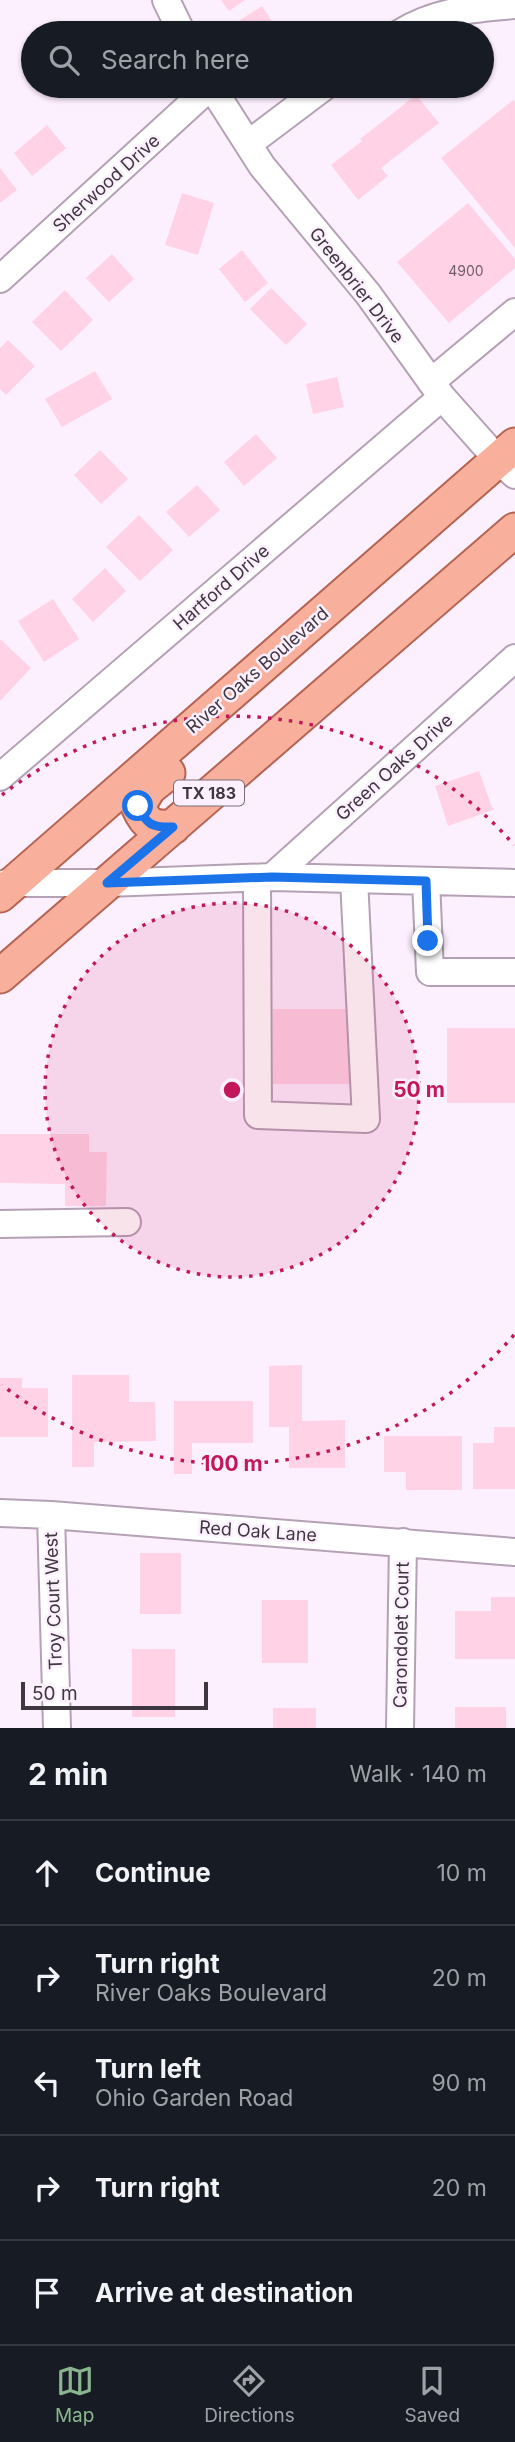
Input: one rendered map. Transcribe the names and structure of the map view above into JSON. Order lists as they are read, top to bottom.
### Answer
{
  "streets": {
    "main road": ["River Oaks Boulevard", "TX 183"],
    "street": [
      "Sherwood Drive",
      "Greenbrier Drive",
      "Hartford Drive",
      "Green Oaks Drive",
      "Red Oak Lane",
      "Troy Court West",
      "Carondolet Court"
    ]
  },
  "crossings": [
    ["Greenbrier Drive", "Hartford Drive"],
    ["Greenbrier Drive", "River Oaks Boulevard"],
    ["Red Oak Lane", "Troy Court West"],
    ["Red Oak Lane", "Carondolet Court"]
  ],
  "house_numbers": ["4900"],
  "scale_bar": "50 m",
  "page": {
    "search": "Search here",
    "scale": "50 m",
    "heading": ["2 min", "Walk · 140 m"],
    "list": [
      ["Continue", "10 m"],
      ["Turn right", "River Oaks Boulevard", "20 m"],
      ["Turn left", "Ohio Garden Road", "90 m"],
      ["Turn right", "20 m"],
      "Arrive at destination"
    ],
    "nav": ["Map", "Directions", "Saved"]
  },
  "rings": ["50 m", "100 m"]
}
